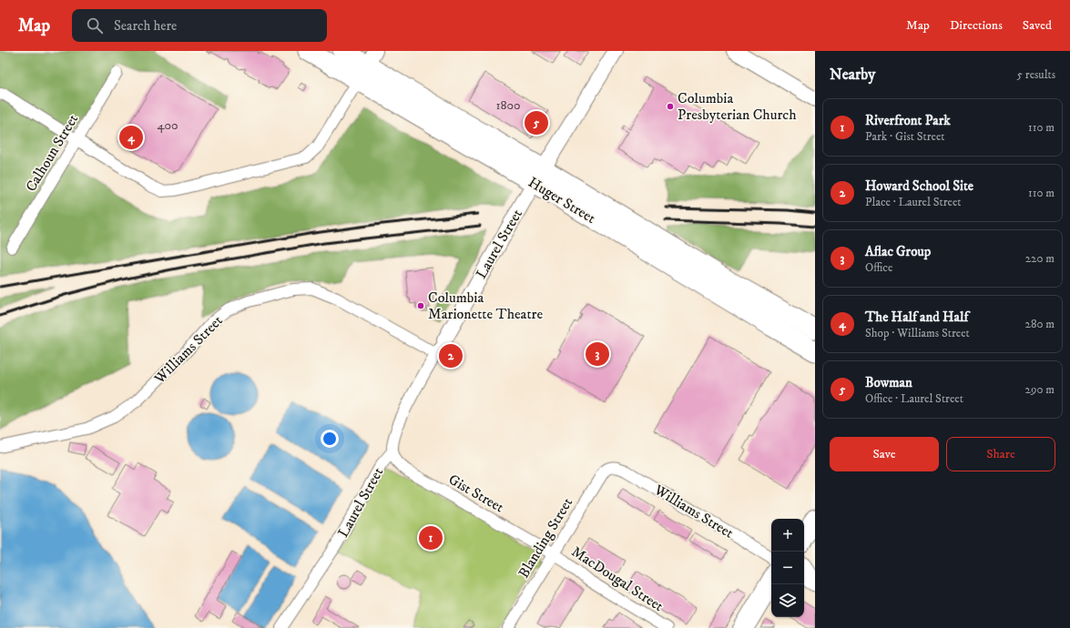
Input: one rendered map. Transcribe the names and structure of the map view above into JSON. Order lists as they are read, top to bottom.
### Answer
{
  "streets": {
    "highway": ["Huger Street"],
    "street": [
      "Calhoun Street",
      "Laurel Street",
      "Williams Street",
      "Gist Street",
      "Blanding Street",
      "MacDougal Street"
    ]
  },
  "crossings": [
    ["Huger Street", "Laurel Street"],
    ["Laurel Street", "Williams Street"],
    ["Laurel Street", "Gist Street"],
    ["Williams Street", "Blanding Street"],
    ["Gist Street", "Blanding Street"],
    ["Gist Street", "MacDougal Street"],
    ["Blanding Street", "MacDougal Street"]
  ],
  "places": ["Columbia Presbyterian Church", "Columbia Marionette Theatre"],
  "house_numbers": ["1800", "400"],
  "page": {
    "header": "Map",
    "search": "Search here",
    "nav": ["Map", "Directions", "Saved"],
    "heading": ["Nearby", "5 results"],
    "list": [
      {
        "mark": "1",
        "name": "Riverfront Park",
        "note": "Park · Gist Street",
        "value": "110 m"
      },
      {
        "mark": "2",
        "name": "Howard School Site",
        "note": "Place · Laurel Street",
        "value": "110 m"
      },
      {
        "mark": "3",
        "name": "Aflac Group",
        "note": "Office",
        "value": "220 m"
      },
      {
        "mark": "4",
        "name": "The Half and Half",
        "note": "Shop · Williams Street",
        "value": "280 m"
      },
      {
        "mark": "5",
        "name": "Bowman",
        "note": "Office · Laurel Street",
        "value": "290 m"
      }
    ],
    "pins": [
      "5",
      "4",
      "3",
      "2",
      "1"
    ],
    "buttons": ["Save", "Share"],
    "map_buttons": ["+", "−"]
  }
}
